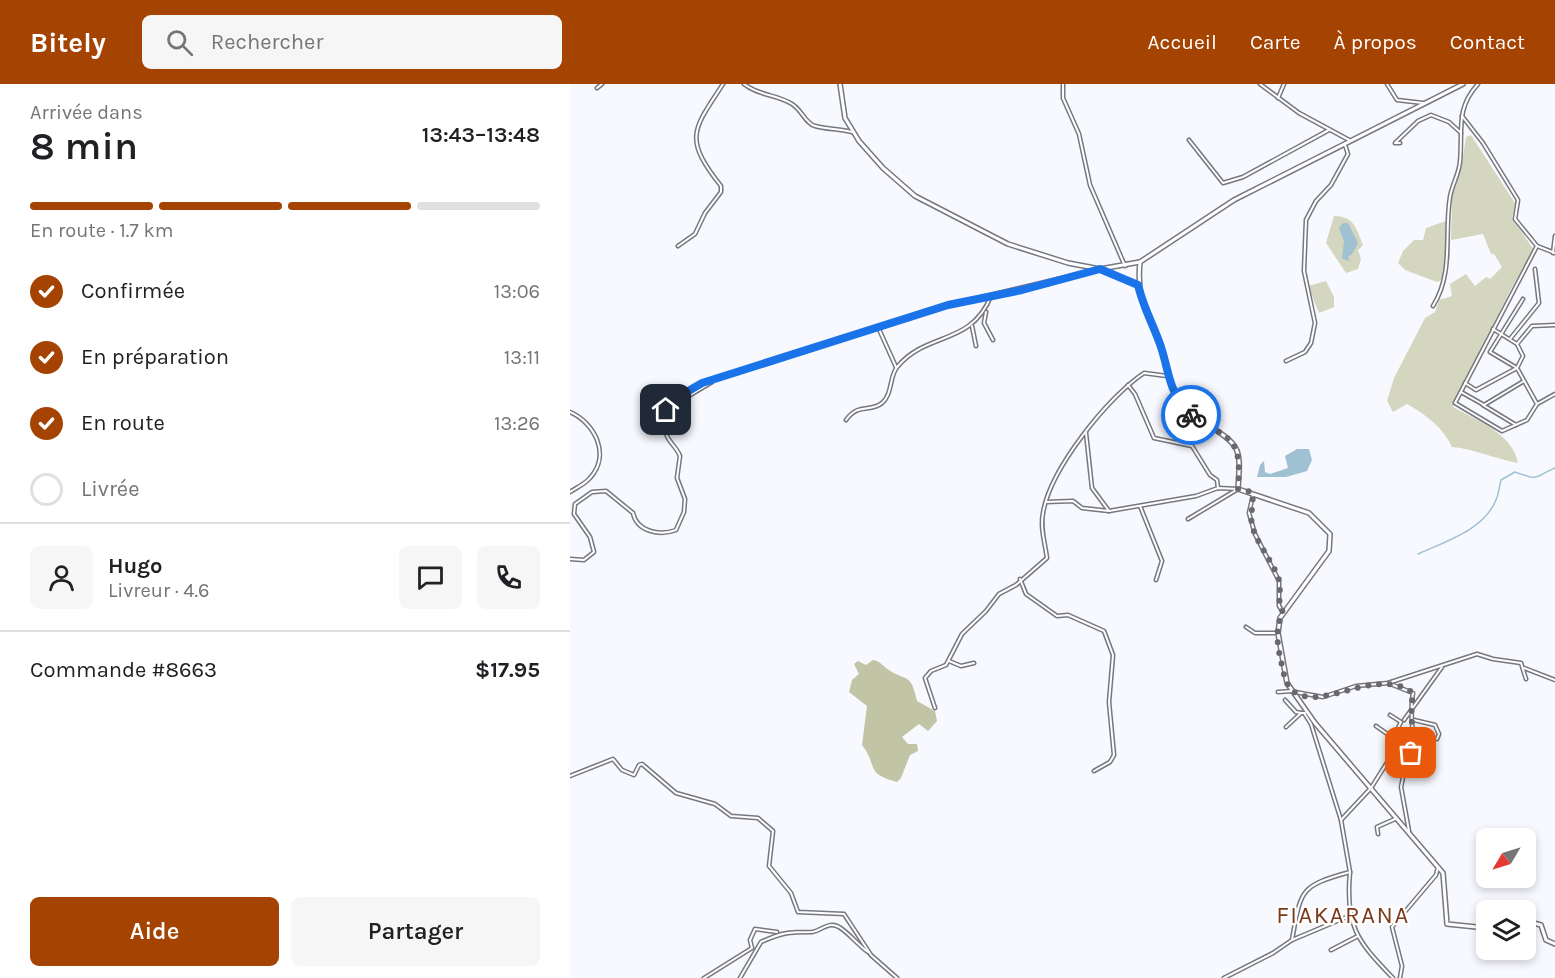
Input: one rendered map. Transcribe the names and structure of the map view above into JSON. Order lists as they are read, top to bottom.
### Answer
{
  "districts": ["FIAKARANA"],
  "north": "bottom left",
  "page": {
    "header": "Bitely",
    "search": "Rechercher",
    "nav": [
      "Accueil",
      "Carte",
      "À propos",
      "Contact"
    ],
    "heading": ["8 min", "Arrivée dans", "13:43–13:48"],
    "panel": [
      "Hugo",
      "Livreur · 4.6",
      "Commande #8663",
      "$17.95"
    ],
    "bar": "En route · 1.7 km",
    "list": [
      ["Confirmée", "13:06"],
      ["En préparation", "13:11"],
      ["En route", "13:26"],
      "Livrée"
    ],
    "buttons": ["Aide", "Partager"]
  }
}
